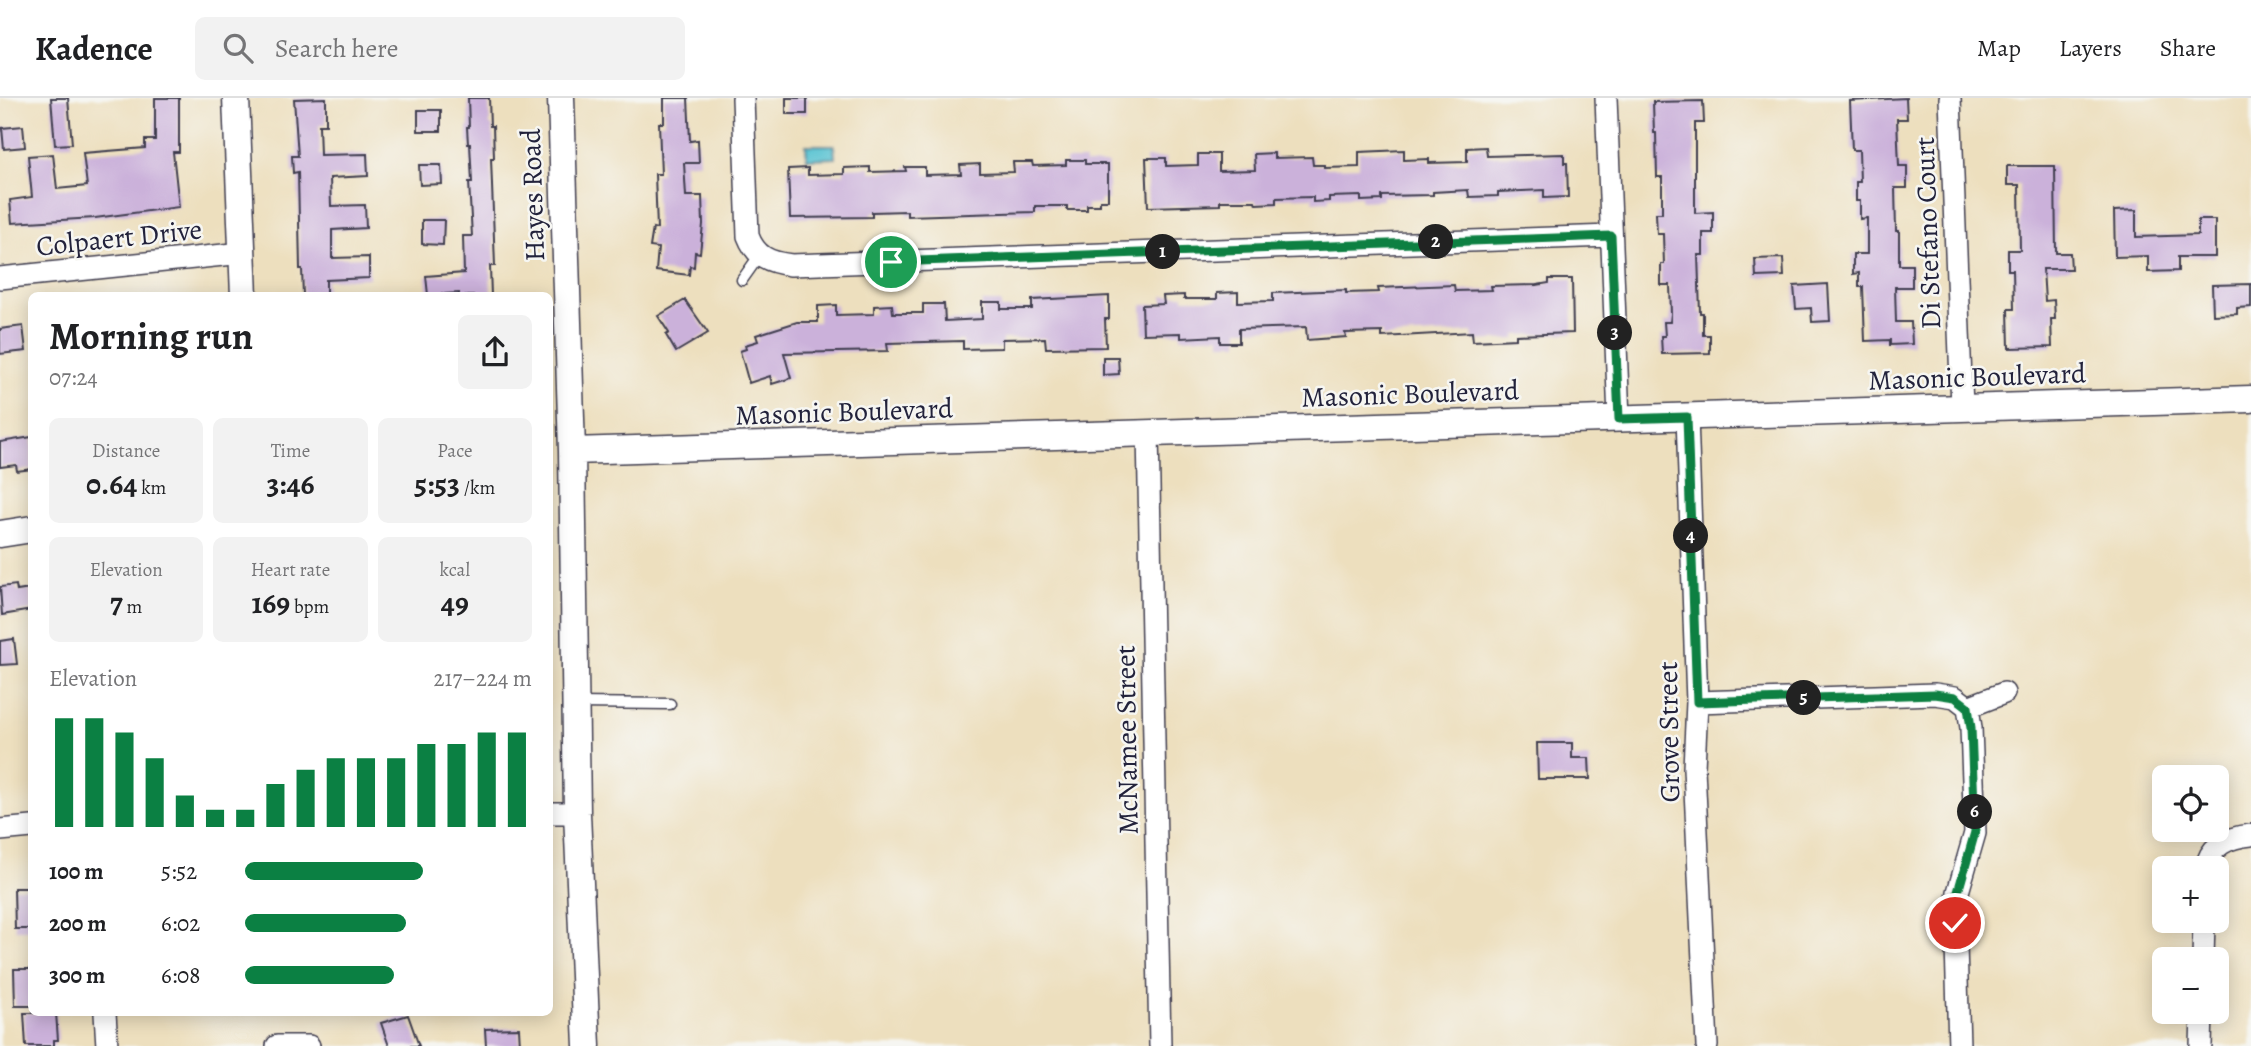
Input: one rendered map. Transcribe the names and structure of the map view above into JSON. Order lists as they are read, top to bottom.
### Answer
{
  "streets": {
    "street": [
      "Hayes Road",
      "Di Stefano Court",
      "Colpaert Drive",
      "Masonic Boulevard",
      "Grove Street",
      "McNamee Street"
    ]
  },
  "crossings": [
    ["Hayes Road", "Masonic Boulevard"],
    ["Di Stefano Court", "Masonic Boulevard"],
    ["Masonic Boulevard", "Grove Street"],
    ["Masonic Boulevard", "McNamee Street"]
  ],
  "page": {
    "header": "Kadence",
    "search": "Search here",
    "nav": ["Map", "Layers", "Share"],
    "pins": [
      "2",
      "1",
      "3",
      "4",
      "5",
      "6"
    ],
    "heading": ["Morning run", "07:24"],
    "stats": [
      ["Distance", "0.64 km"],
      ["Time", "3:46"],
      ["Pace", "5:53 /km"],
      ["Elevation", "7 m"],
      ["Heart rate", "169 bpm"],
      ["kcal", "49"]
    ],
    "chart": ["Elevation", "217–224 m"],
    "map_buttons": ["+", "−"],
    "list": [
      {
        "name": "100 m",
        "note": "5:52"
      },
      {
        "name": "200 m",
        "note": "6:02"
      },
      {
        "name": "300 m",
        "note": "6:08"
      }
    ]
  }
}
